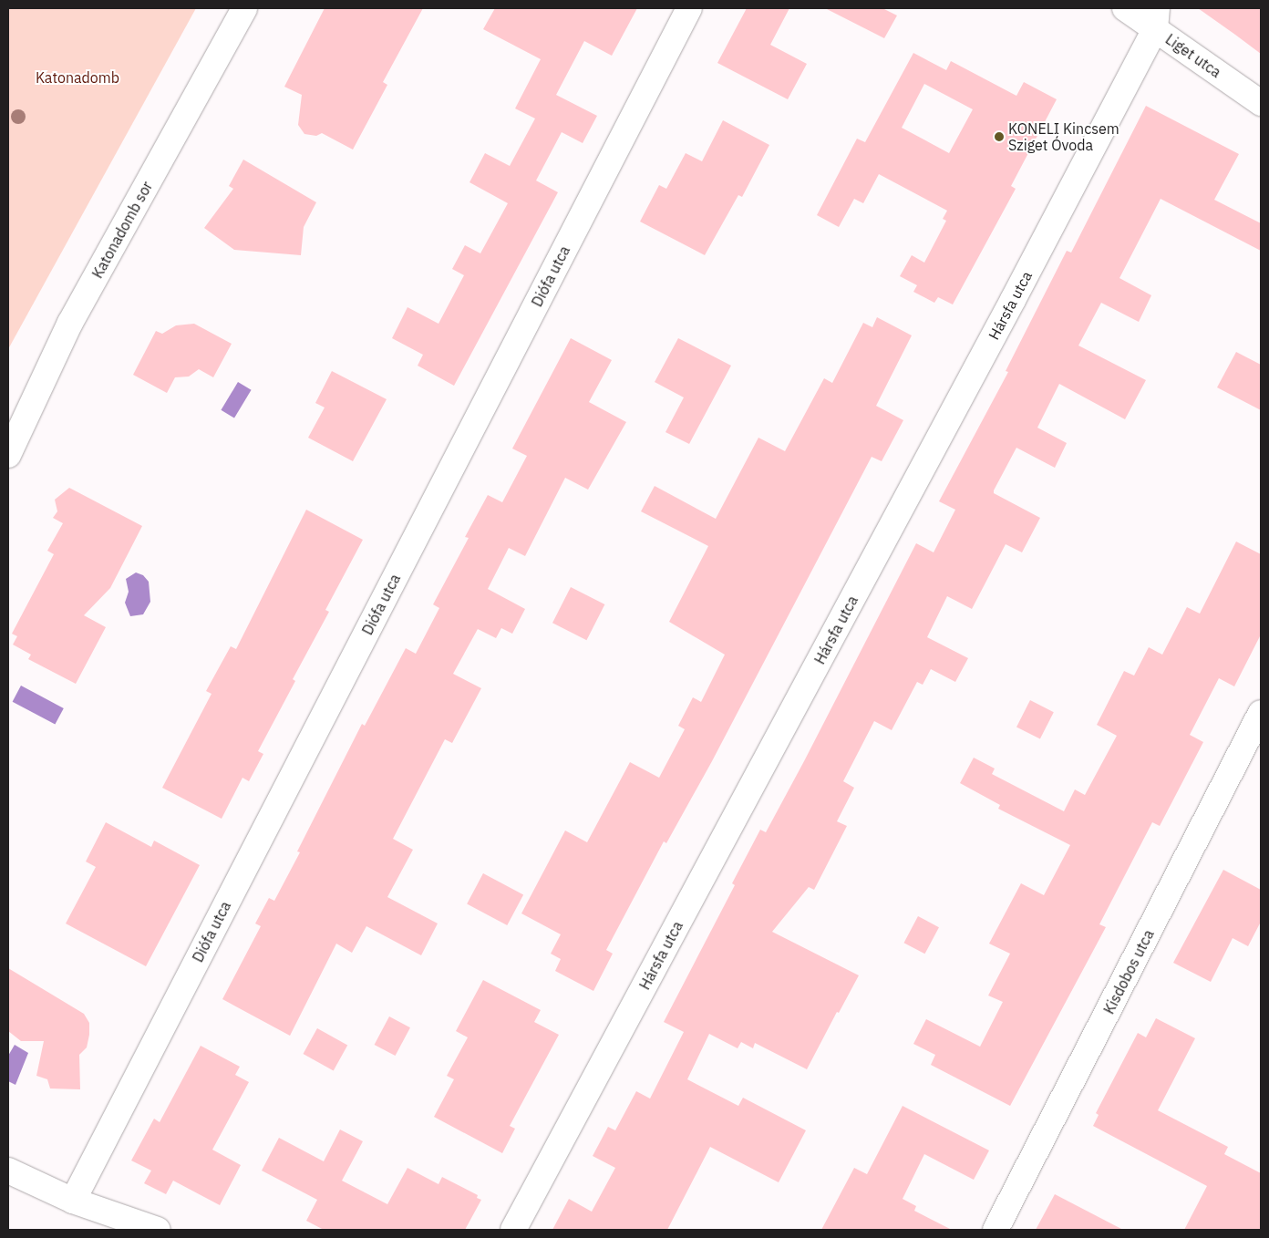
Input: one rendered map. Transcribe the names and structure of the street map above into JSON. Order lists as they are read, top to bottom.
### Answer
{
  "streets": {
    "street": [
      "Liget utca",
      "Katonadomb sor",
      "Diófa utca",
      "Hársfa utca",
      "Kisdobos utca"
    ]
  },
  "crossings": [
    ["Liget utca", "Hársfa utca"]
  ],
  "parks": ["Katonadomb"],
  "places": ["KONELI Kincsem Sziget Óvoda"]
}
